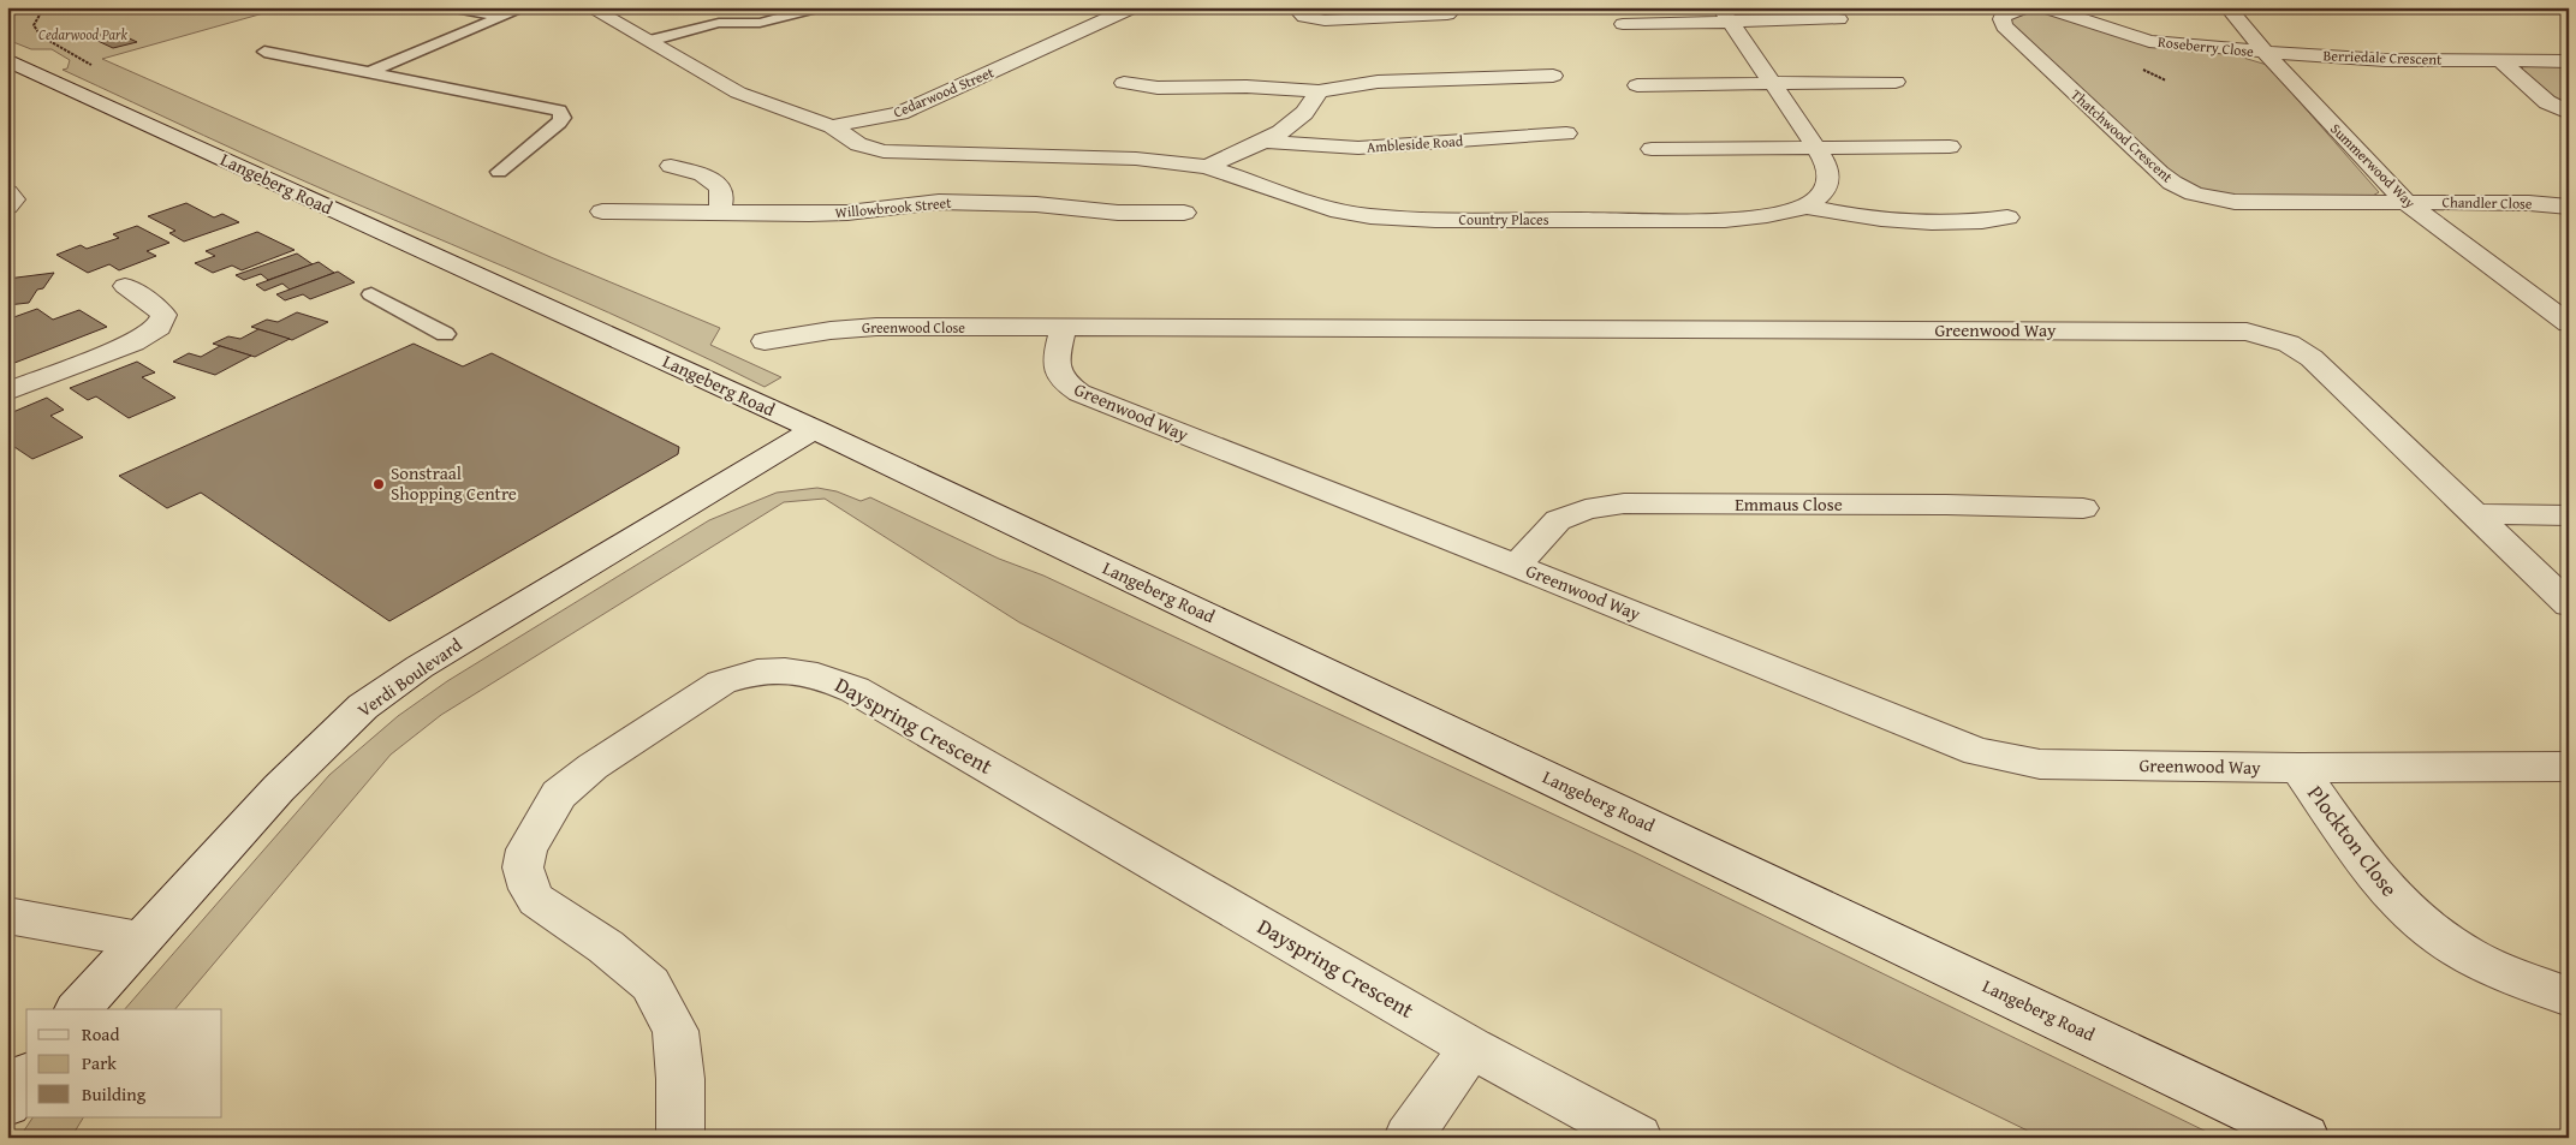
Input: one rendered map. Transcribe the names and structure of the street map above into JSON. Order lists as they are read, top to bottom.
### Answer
{
  "streets": {
    "street": [
      "Roseberry Close",
      "Berriedale Crescent",
      "Cedarwood Street",
      "Thatchwood Crescent",
      "Ambleside Road",
      "Summerwood Way",
      "Langeberg Road",
      "Chandler Close",
      "Willowbrook Street",
      "Country Places",
      "Greenwood Close",
      "Greenwood Way",
      "Emmaus Close",
      "Verdi Boulevard",
      "Dayspring Crescent",
      "Plockton Close"
    ]
  },
  "crossings": [
    ["Roseberry Close", "Berriedale Crescent"],
    ["Roseberry Close", "Summerwood Way"],
    ["Berriedale Crescent", "Summerwood Way"],
    ["Thatchwood Crescent", "Summerwood Way"],
    ["Thatchwood Crescent", "Chandler Close"],
    ["Ambleside Road", "Country Places"],
    ["Summerwood Way", "Chandler Close"],
    ["Langeberg Road", "Verdi Boulevard"],
    ["Willowbrook Street", "Country Places"],
    ["Greenwood Close", "Greenwood Way"],
    ["Greenwood Way", "Emmaus Close"],
    ["Greenwood Way", "Plockton Close"]
  ],
  "parks": ["Cedarwood Park"],
  "places": ["Sonstraal Shopping Centre"],
  "legend": ["Road", "Park", "Building"]
}
